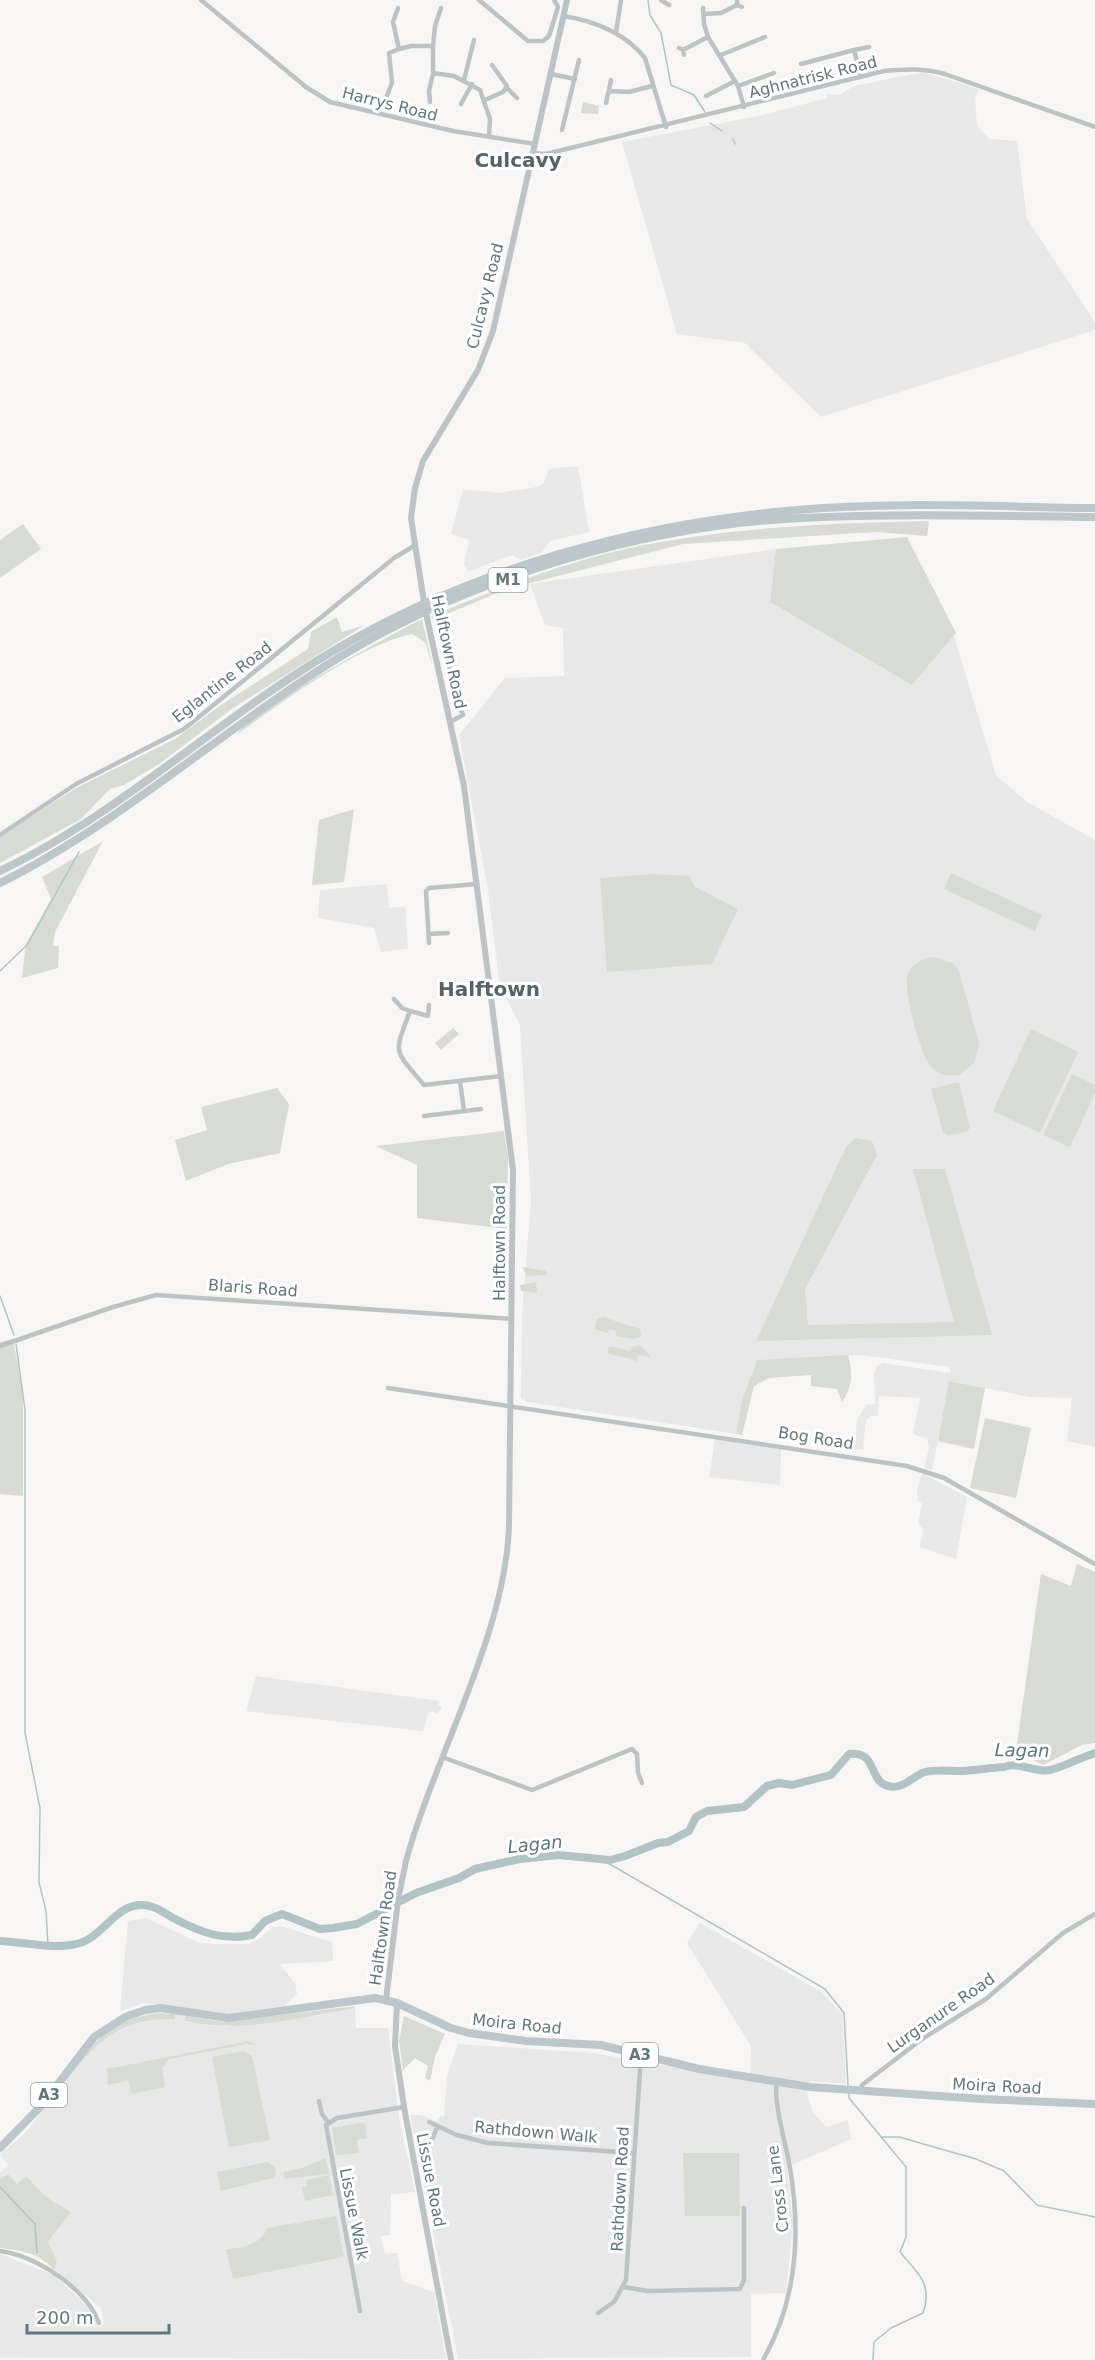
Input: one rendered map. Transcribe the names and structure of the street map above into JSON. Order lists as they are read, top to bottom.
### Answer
{
  "streets": {
    "highway": ["M1", "Moira Road", "A3"],
    "street": [
      "Aghnatrisk Road",
      "Harrys Road",
      "Culcavy Road",
      "Halftown Road",
      "Eglantine Road",
      "Blaris Road",
      "Bog Road",
      "Lurganure Road",
      "Rathdown Walk",
      "Lissue Road",
      "Rathdown Road",
      "Cross Lane",
      "Lissue Walk"
    ]
  },
  "crossings": [
    ["Aghnatrisk Road", "Culcavy Road"],
    ["Harrys Road", "Culcavy Road"],
    ["Culcavy Road", "Halftown Road"],
    ["Culcavy Road", "Eglantine Road"],
    ["Halftown Road", "Blaris Road"],
    ["Halftown Road", "Bog Road"],
    ["Halftown Road", "Moira Road"],
    ["Lurganure Road", "Moira Road"],
    ["Moira Road", "Lissue Road"],
    ["Moira Road", "Rathdown Road"],
    ["Moira Road", "Cross Lane"],
    ["Rathdown Walk", "Rathdown Road"]
  ],
  "districts": ["Culcavy", "Halftown"],
  "water": ["Lagan"],
  "scale_bar": "200 m"
}
